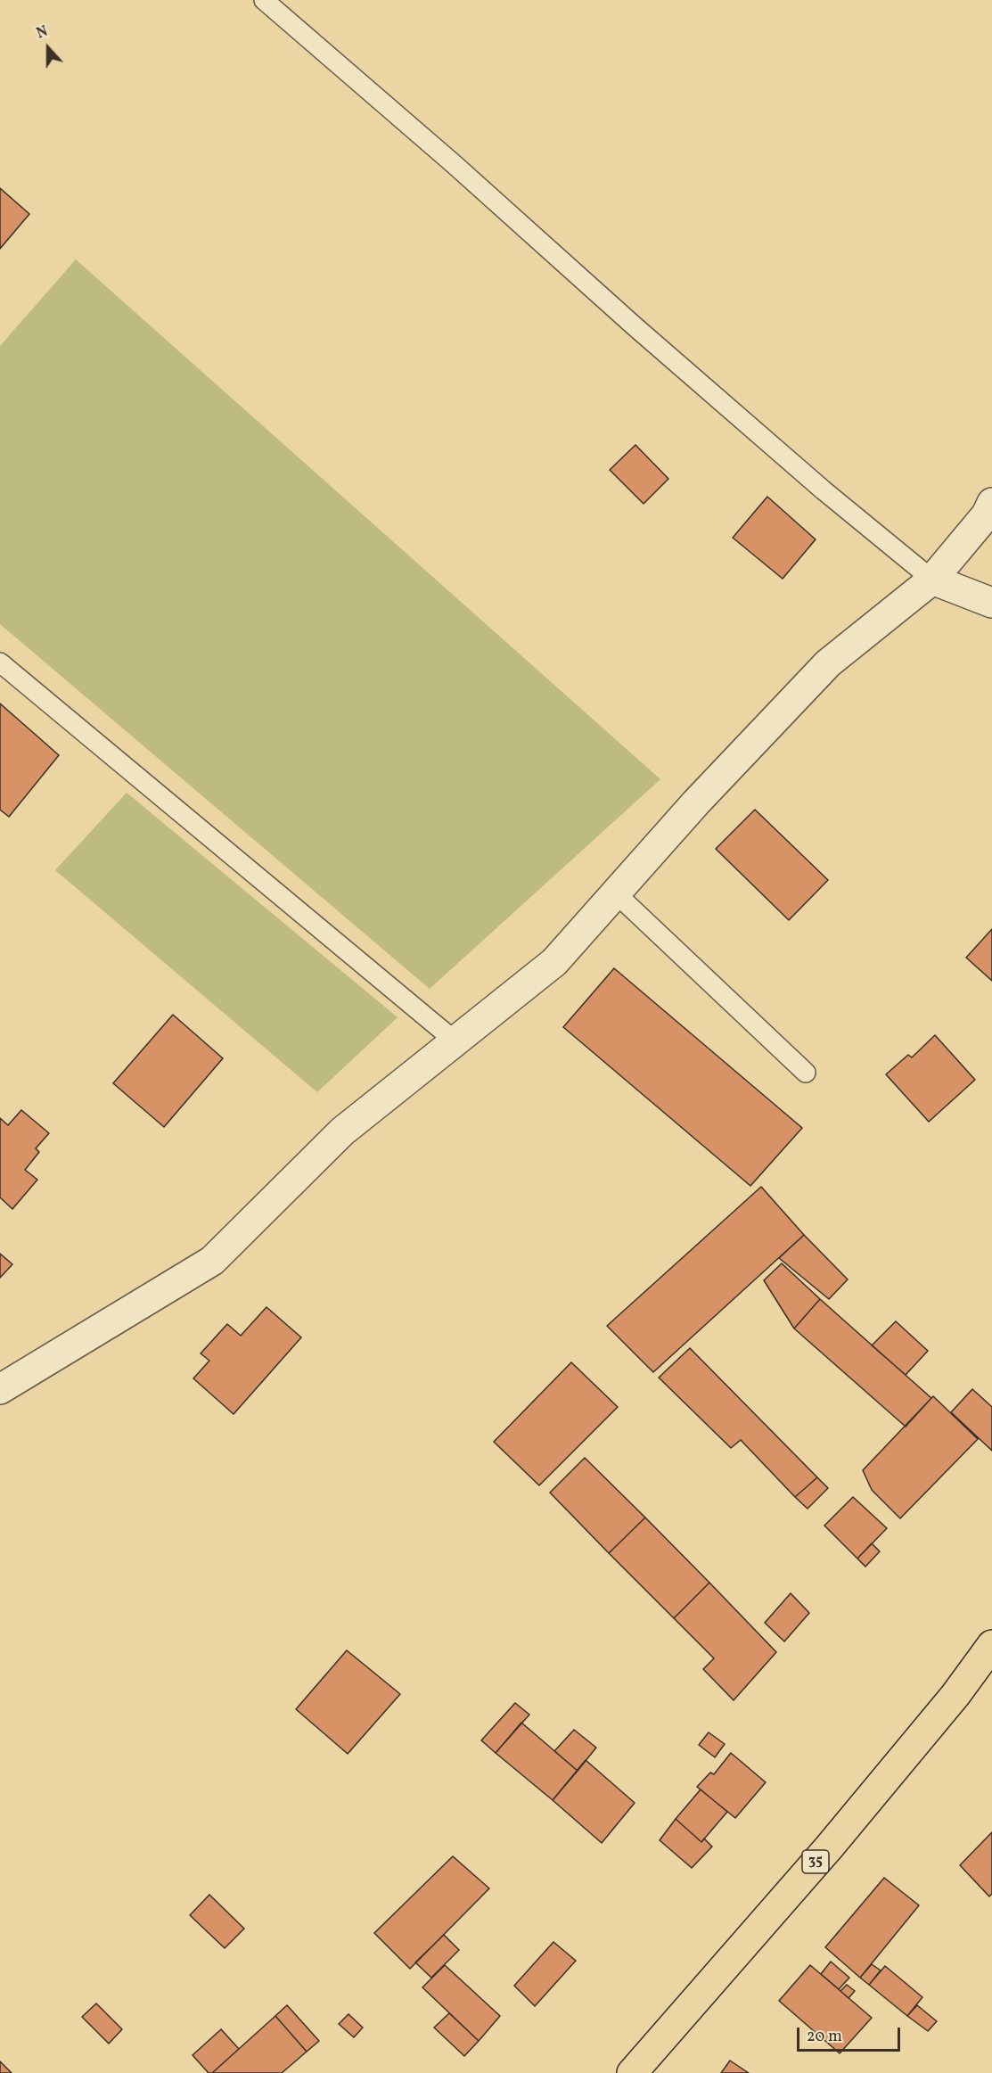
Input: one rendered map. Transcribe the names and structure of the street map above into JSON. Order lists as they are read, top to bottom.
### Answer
{
  "streets": {
    "main road": ["35"]
  },
  "scale_bar": "20 m",
  "north": "top"
}
